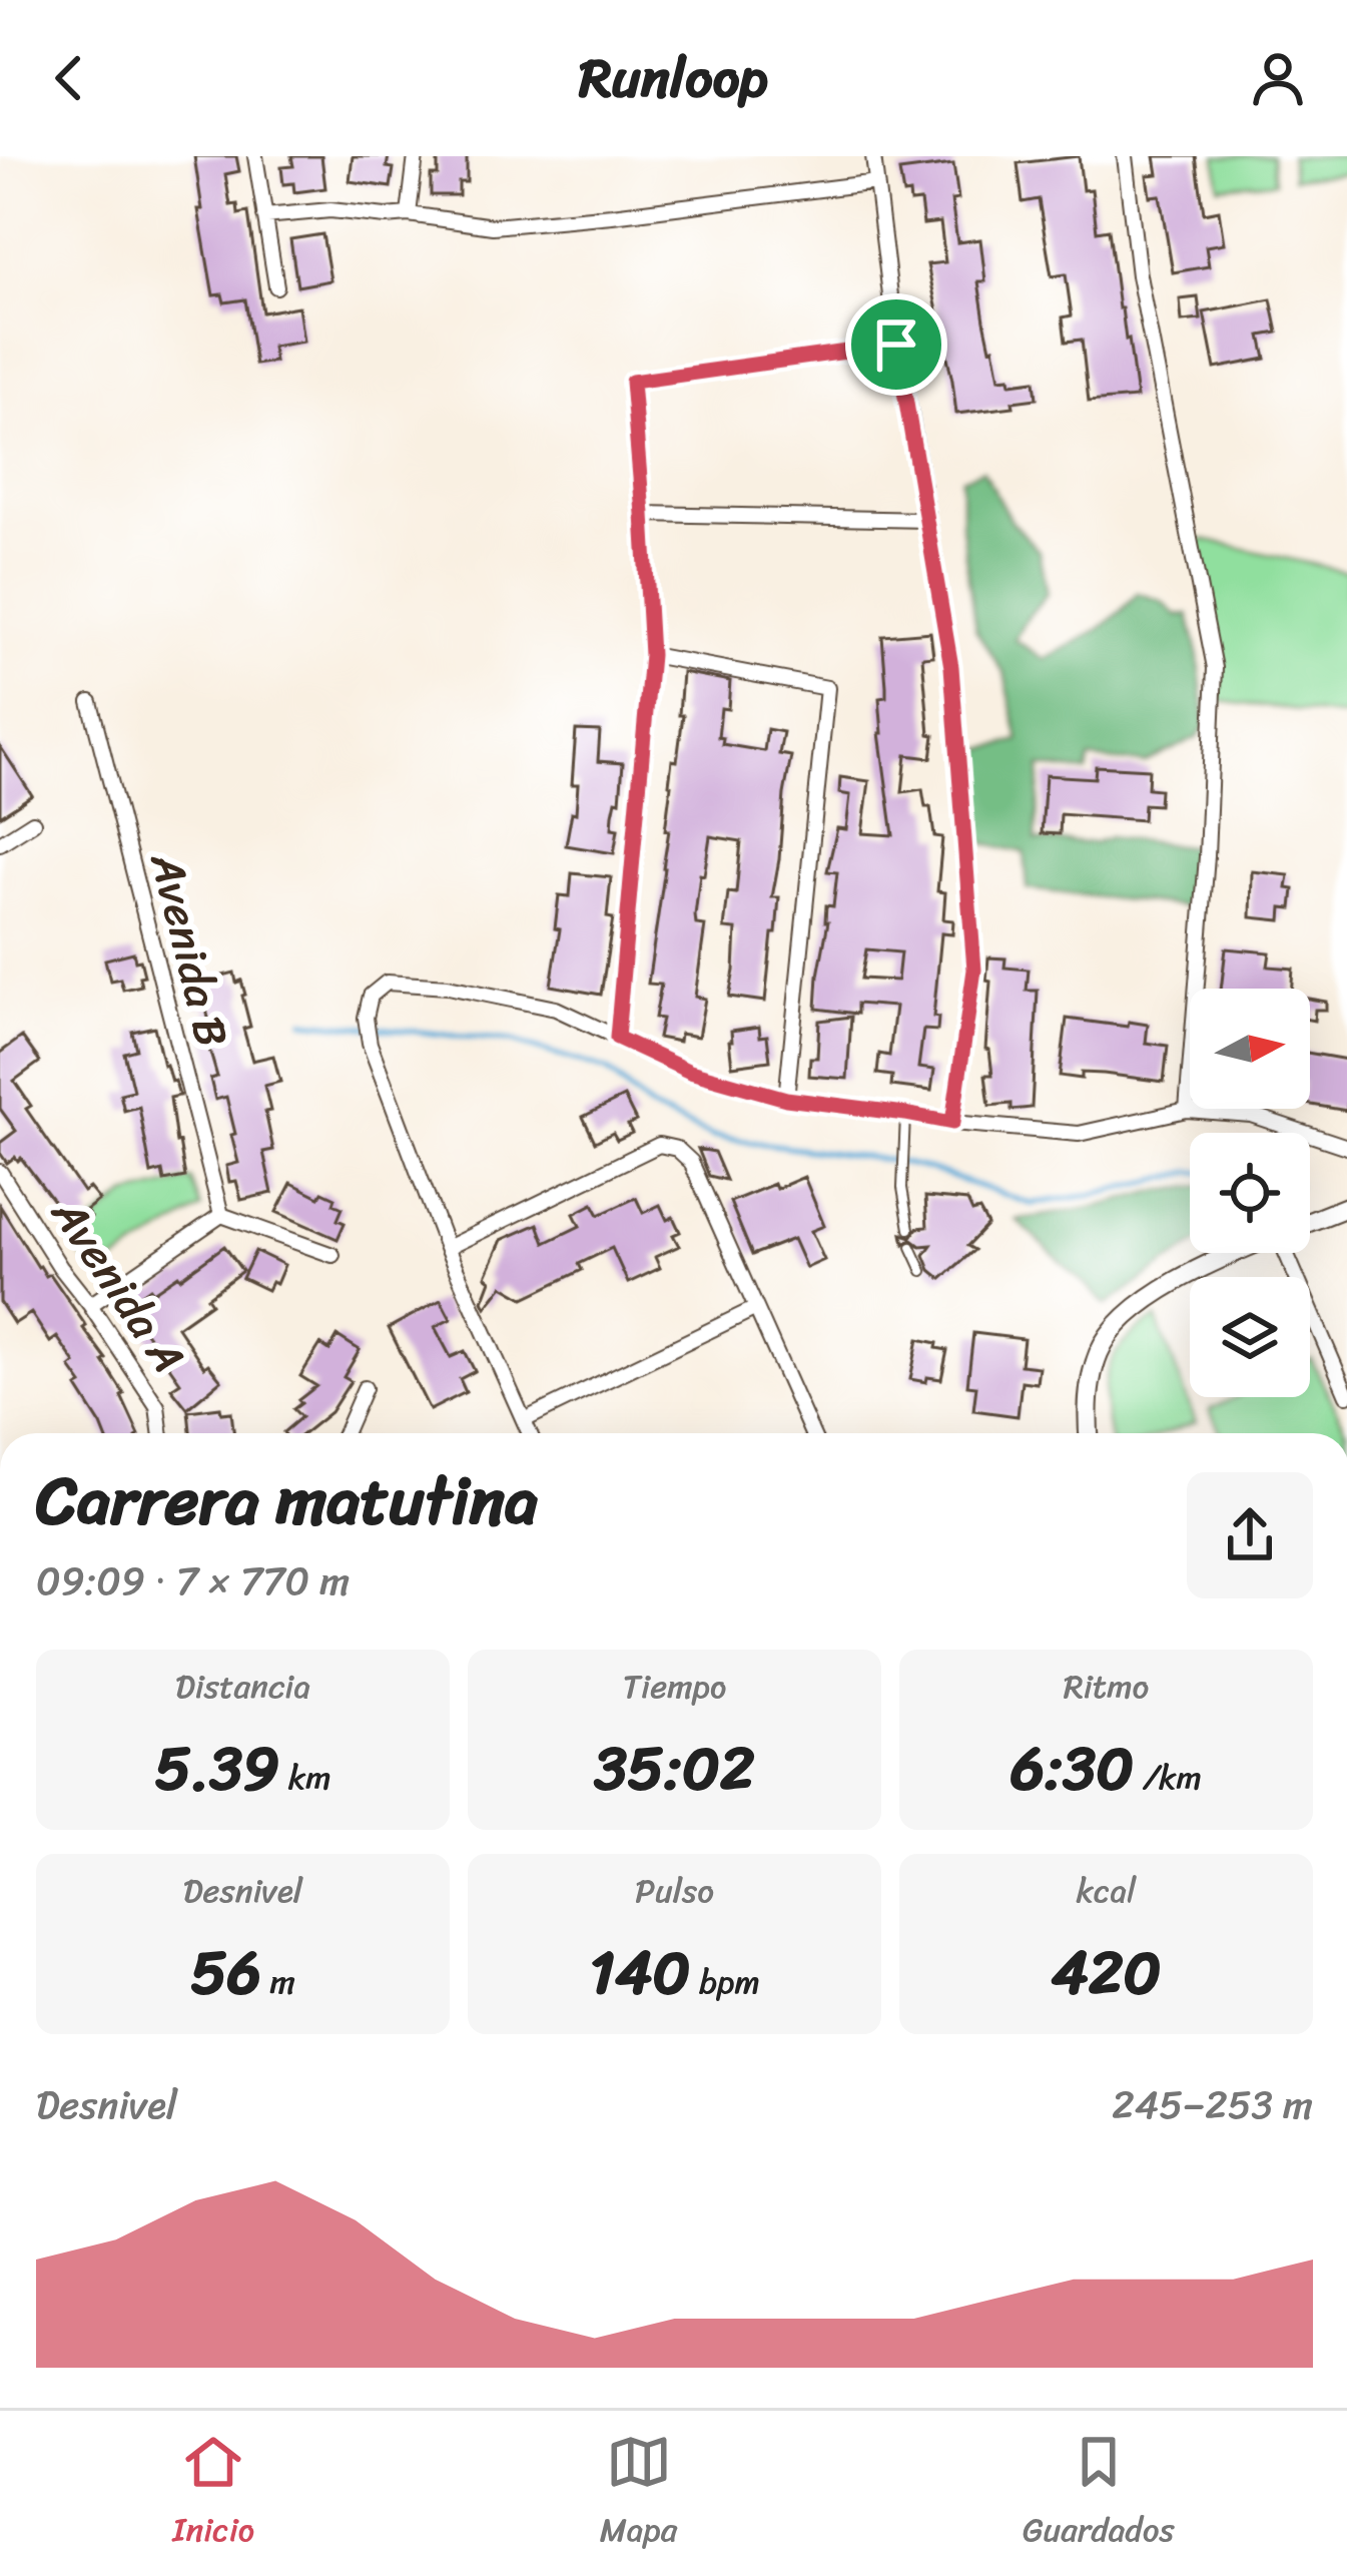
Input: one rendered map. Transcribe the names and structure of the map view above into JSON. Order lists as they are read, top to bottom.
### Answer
{
  "streets": {
    "street": ["Avenida B", "Avenida A"]
  },
  "north": "right",
  "page": {
    "header": "Runloop",
    "heading": ["Carrera matutina", "09:09 · 7 × 770 m"],
    "stats": [
      ["Distancia", "5.39 km"],
      ["Tiempo", "35:02"],
      ["Ritmo", "6:30 /km"],
      ["Desnivel", "56 m"],
      ["Pulso", "140 bpm"],
      ["kcal", "420"]
    ],
    "chart": ["Desnivel", "245–253 m"],
    "tabs": ["Inicio", "Mapa", "Guardados"]
  }
}
